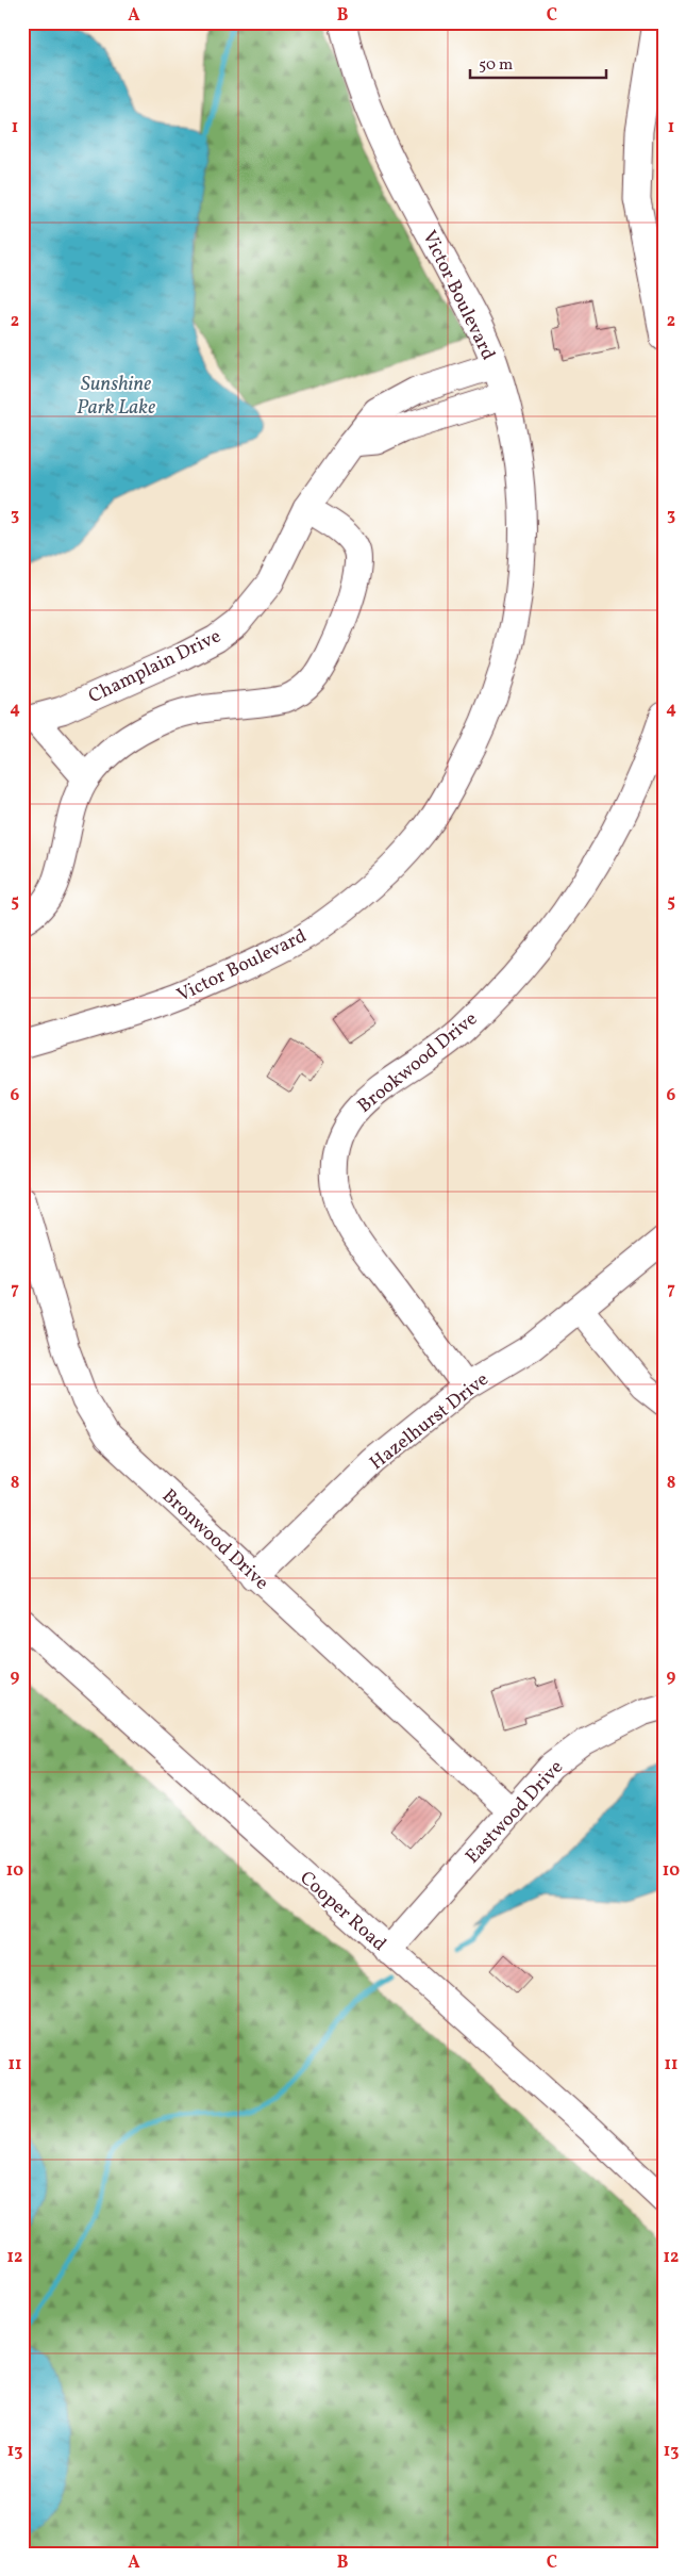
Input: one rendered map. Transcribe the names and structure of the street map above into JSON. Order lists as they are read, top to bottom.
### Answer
{
  "streets": {
    "street": [
      "Victor Boulevard",
      "Champlain Drive",
      "Brookwood Drive",
      "Hazelhurst Drive",
      "Bronwood Drive",
      "Eastwood Drive",
      "Cooper Road"
    ]
  },
  "crossings": [
    ["Victor Boulevard", "Champlain Drive"],
    ["Brookwood Drive", "Hazelhurst Drive"],
    ["Hazelhurst Drive", "Bronwood Drive"],
    ["Bronwood Drive", "Eastwood Drive"],
    ["Eastwood Drive", "Cooper Road"]
  ],
  "water": ["Sunshine Park Lake"],
  "scale_bar": "50 m",
  "grid": {
    "columns": ["A", "B", "C"],
    "rows": [
      "1",
      "2",
      "3",
      "4",
      "5",
      "6",
      "7",
      "8",
      "9",
      "10",
      "11",
      "12",
      "13"
    ]
  }
}
